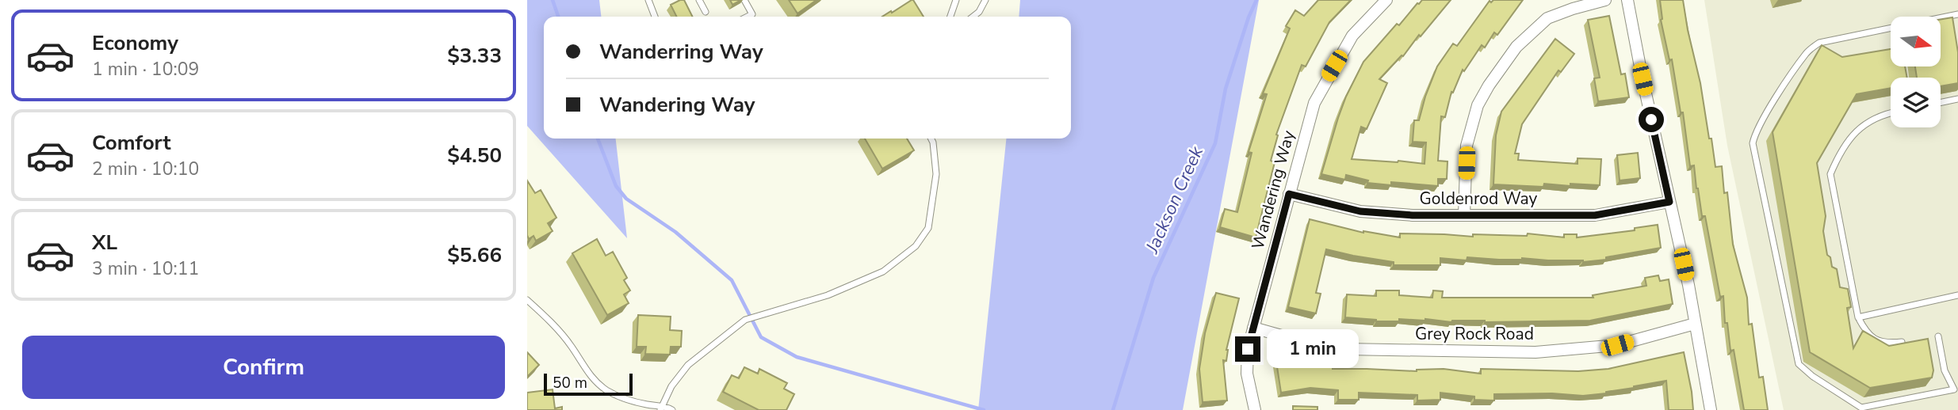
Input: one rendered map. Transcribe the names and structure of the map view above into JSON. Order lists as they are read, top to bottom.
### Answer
{
  "streets": {
    "street": ["Wandering Way", "Goldenrod Way", "Grey Rock Road"]
  },
  "crossings": [
    ["Wandering Way", "Goldenrod Way"],
    ["Wandering Way", "Grey Rock Road"]
  ],
  "water": ["Jackson Creek"],
  "scale_bar": "50 m",
  "north": "right",
  "page": {
    "list": [
      {
        "name": "Economy",
        "note": "1 min · 10:09",
        "value": "$3.33"
      },
      {
        "name": "Comfort",
        "note": "2 min · 10:10",
        "value": "$4.50"
      },
      {
        "name": "XL",
        "note": "3 min · 10:11",
        "value": "$5.66"
      }
    ],
    "banner": ["Wanderring Way", "Wandering Way"],
    "buttons": "Confirm",
    "bubble": "1 min",
    "scale": "50 m"
  }
}
